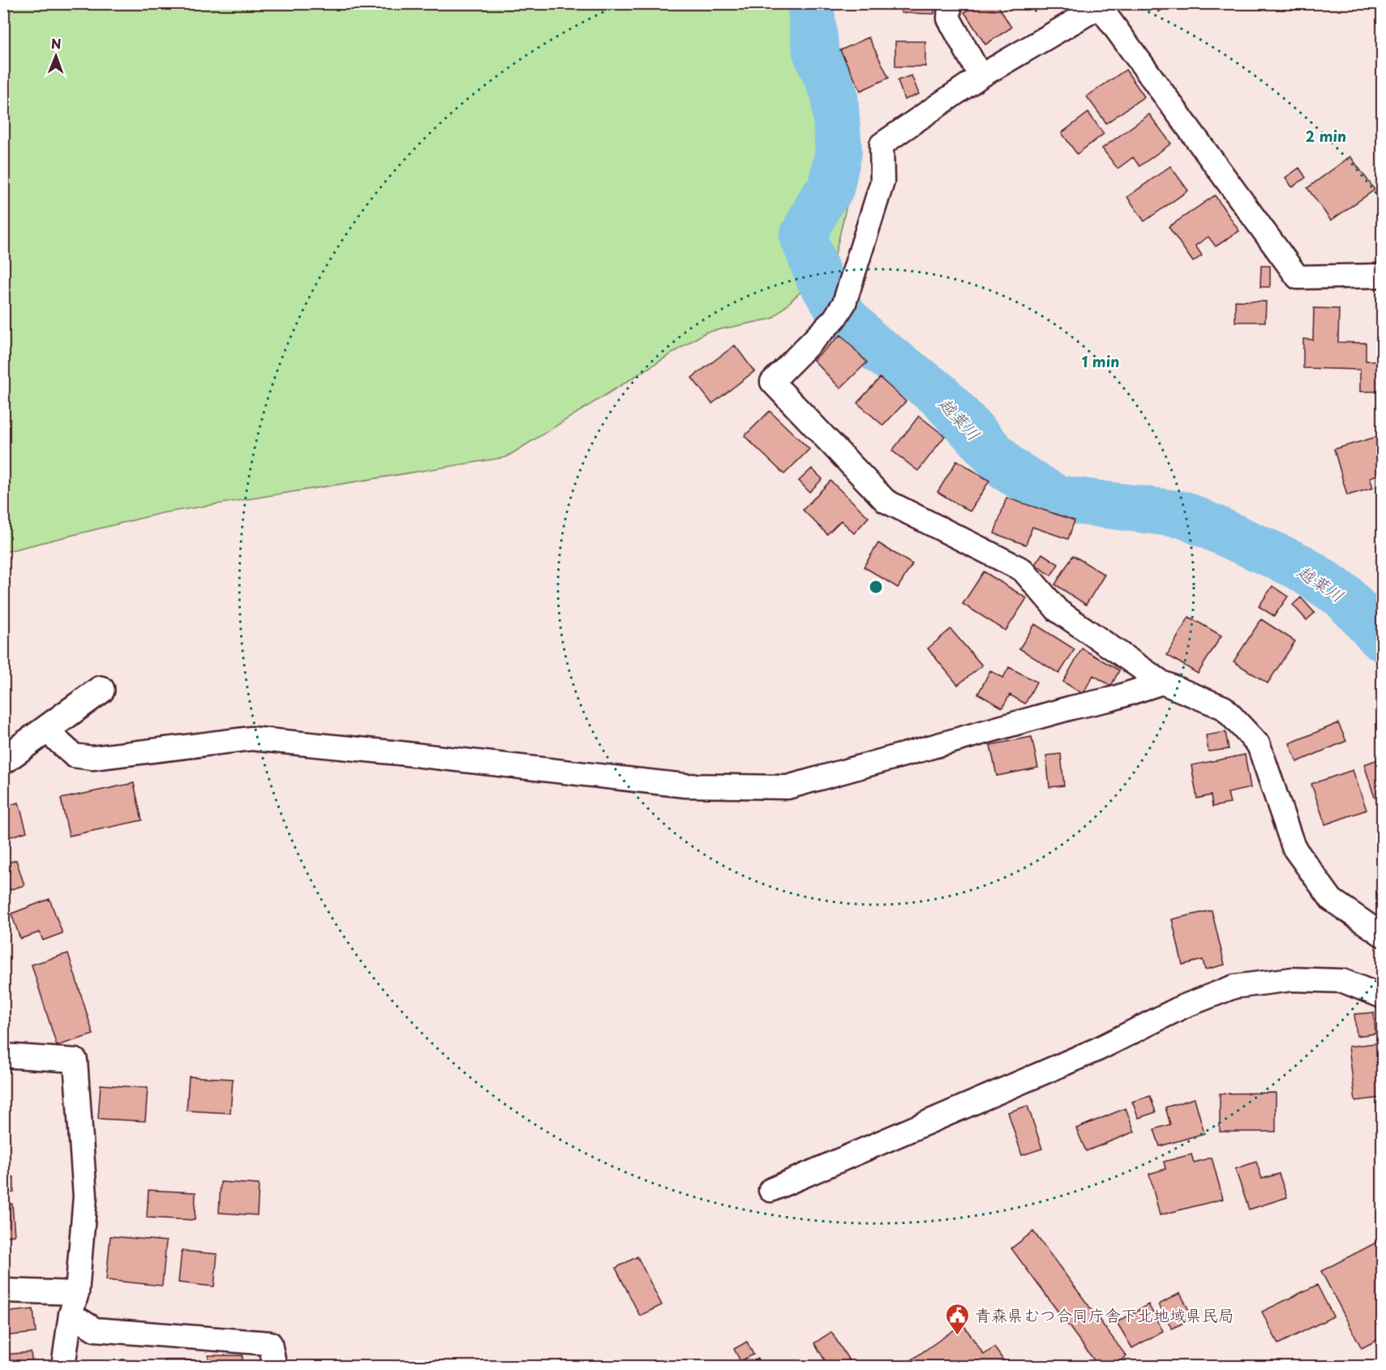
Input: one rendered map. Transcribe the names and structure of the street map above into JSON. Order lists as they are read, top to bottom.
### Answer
{
  "water": ["越葉川"],
  "places": {
    "public building": ["青森県むつ合同庁舎下北地域県民局"]
  },
  "north": "top",
  "rings": ["2 min", "1 min"]
}
